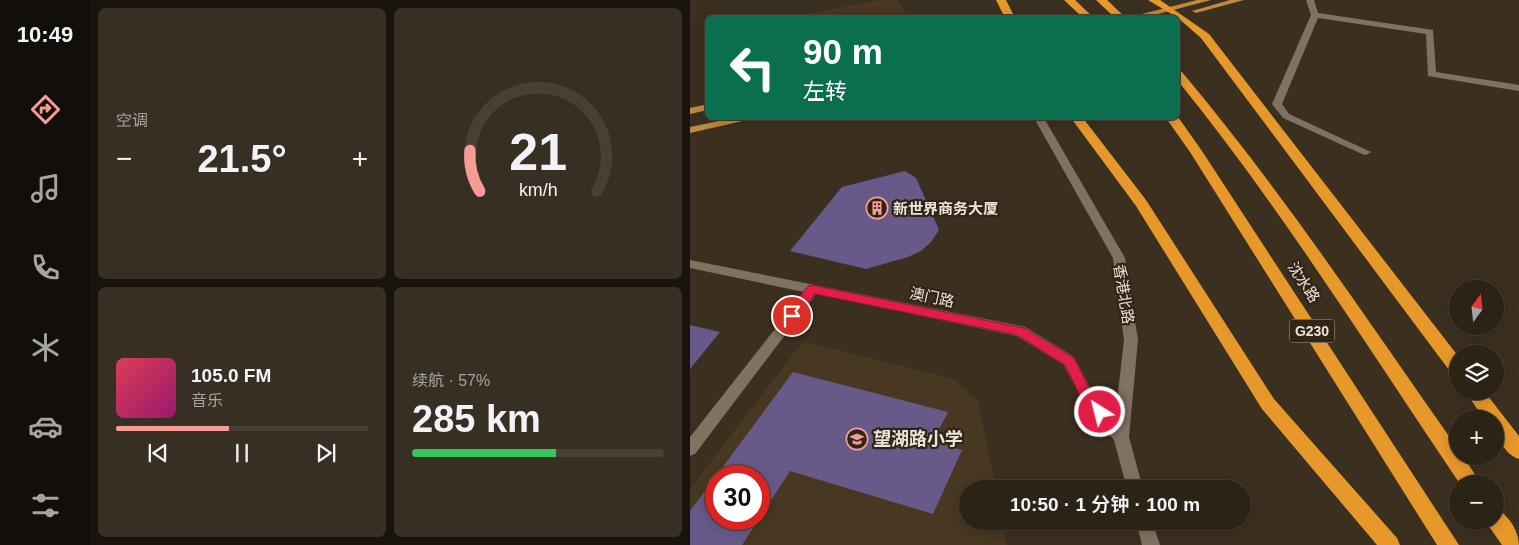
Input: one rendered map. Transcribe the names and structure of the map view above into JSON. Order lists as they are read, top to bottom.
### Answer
{
  "streets": {
    "highway": ["沈水路", "G230"],
    "street": ["香港北路", "澳门路"]
  },
  "crossings": [
    ["香港北路", "澳门路"]
  ],
  "places": {
    "building": ["新世界商务大厦"],
    "school or university": ["望湖路小学"]
  },
  "north": "top",
  "page": {
    "tabs": "10:49",
    "tile": [
      "空调",
      ["续航 · 57%", "285 km"]
    ],
    "turn": ["90 m", "左转"],
    "heat": ["−", "21.5°", "+"],
    "map_buttons": ["+", "−"],
    "song": ["105.0 FM", "音乐"],
    "limit": "30",
    "trip": "10:50 · 1 分钟 · 100 m",
    "gauge": ["21", "km/h"]
  }
}
